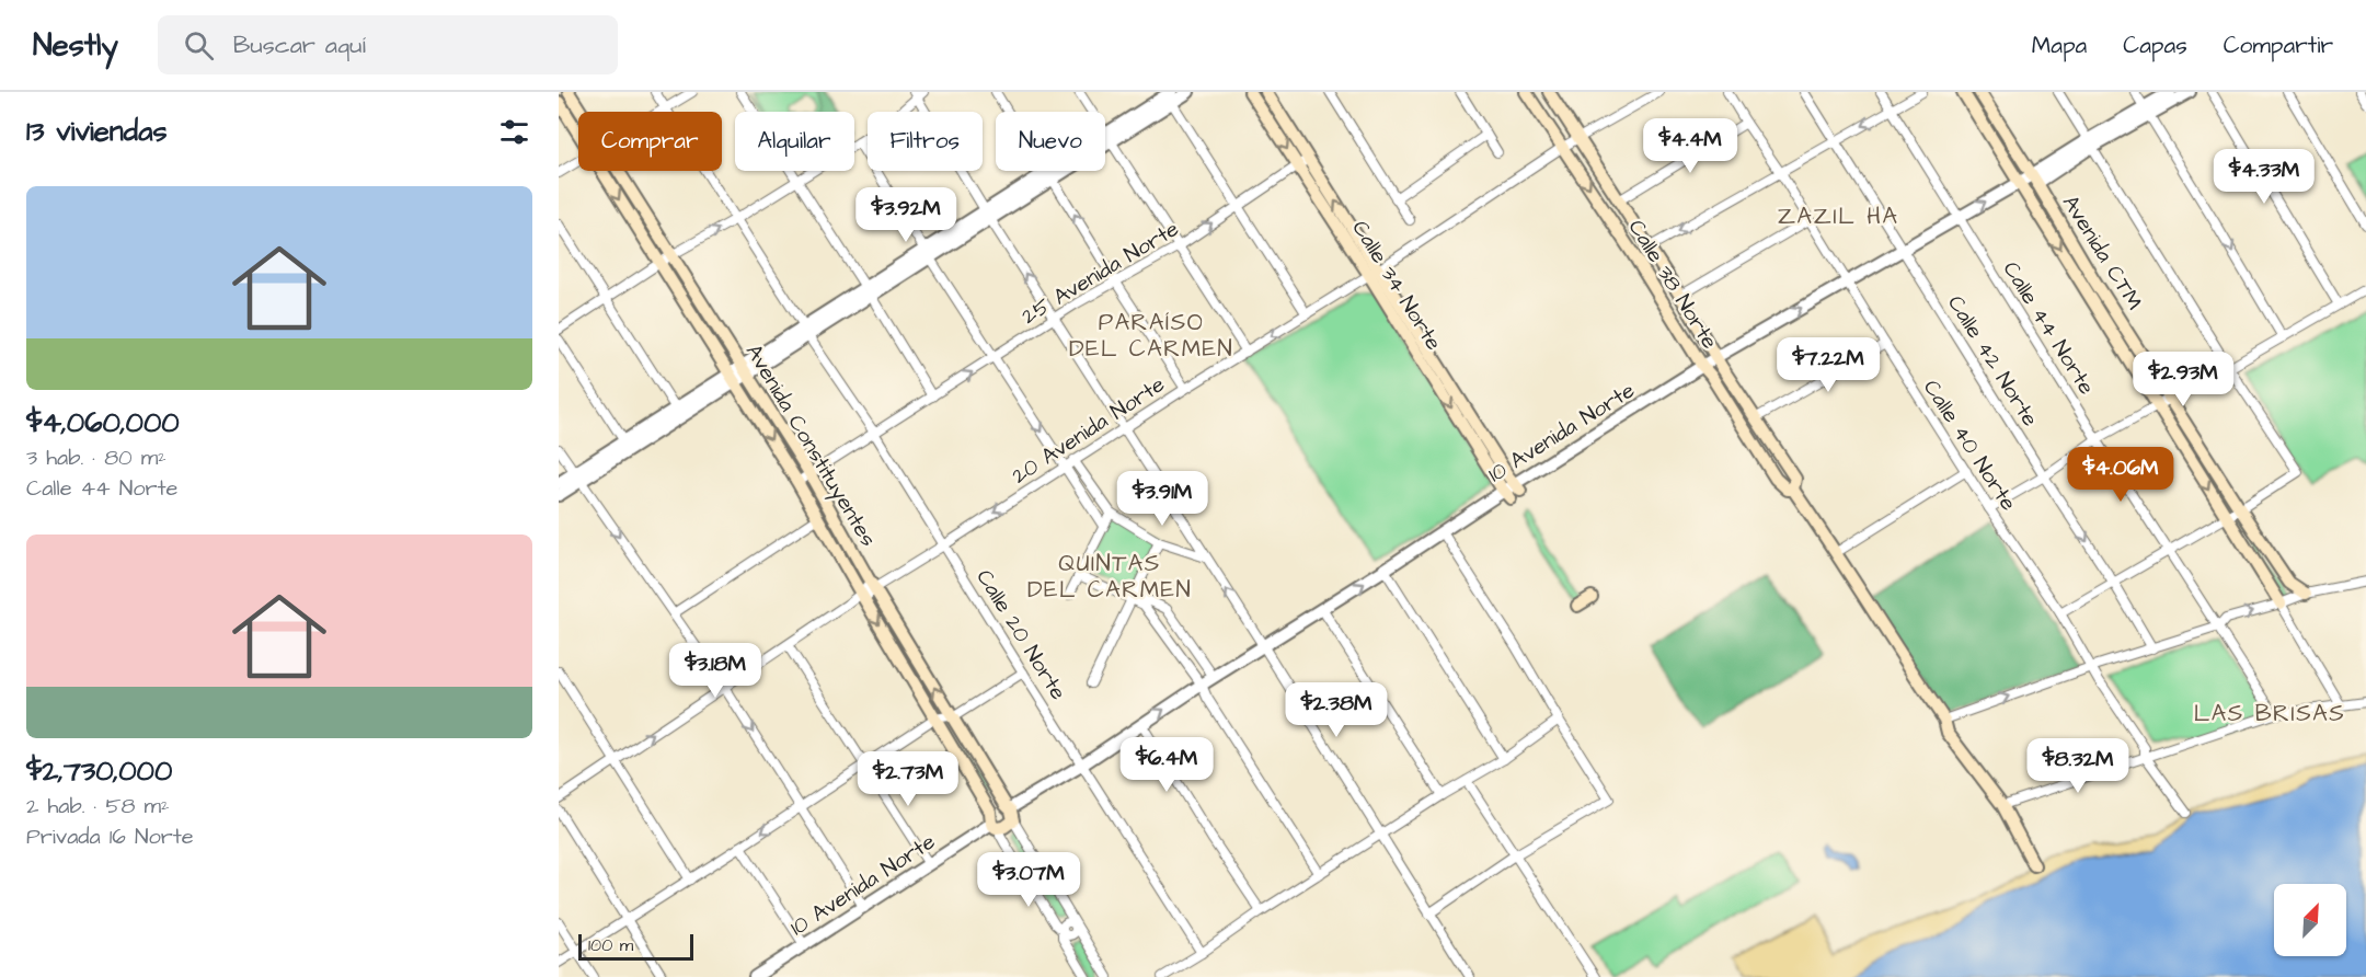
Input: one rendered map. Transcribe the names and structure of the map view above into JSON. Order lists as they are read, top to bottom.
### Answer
{
  "streets": {
    "main road": [
      "Avenida CTM",
      "Calle 38 Norte",
      "Calle 34 Norte",
      "Avenida Constituyentes"
    ],
    "street": [
      "25 Avenida Norte",
      "Calle 44 Norte",
      "Calle 42 Norte",
      "20 Avenida Norte",
      "10 Avenida Norte",
      "Calle 40 Norte",
      "Calle 20 Norte"
    ]
  },
  "crossings": [
    ["Avenida CTM", "10 Avenida Norte"],
    ["25 Avenida Norte", "Calle 34 Norte"],
    ["25 Avenida Norte", "Avenida Constituyentes"],
    ["25 Avenida Norte", "Calle 20 Norte"],
    ["Calle 38 Norte", "10 Avenida Norte"],
    ["Calle 34 Norte", "20 Avenida Norte"],
    ["Calle 34 Norte", "10 Avenida Norte"],
    ["Calle 44 Norte", "10 Avenida Norte"],
    ["Calle 42 Norte", "10 Avenida Norte"],
    ["20 Avenida Norte", "Avenida Constituyentes"],
    ["20 Avenida Norte", "Calle 20 Norte"],
    ["10 Avenida Norte", "Avenida Constituyentes"],
    ["10 Avenida Norte", "Calle 40 Norte"],
    ["10 Avenida Norte", "Calle 20 Norte"]
  ],
  "districts": [
    "ZAZIL HA",
    "PARAÍSO DEL CARMEN",
    "QUINTAS DEL CARMEN",
    "LAS BRISAS"
  ],
  "scale_bar": "100 m",
  "north": "top right",
  "page": {
    "header": "Nestly",
    "search": "Buscar aquí",
    "nav": ["Mapa", "Capas", "Compartir"],
    "heading": "13 viviendas",
    "chip": [
      "Comprar",
      "Alquilar",
      "Filtros",
      "Nuevo"
    ],
    "price": [
      "$4.4M",
      "$4.33M",
      "$3.92M",
      "$7.22M",
      "$2.93M",
      "$4.06M",
      "$3.91M",
      "$3.18M",
      "$2.38M",
      "$6.4M",
      "$8.32M",
      "$2.73M",
      "$3.07M"
    ],
    "list": [
      {
        "name": "$4,060,000",
        "note": "3 hab. · 80 m² · Calle 44 Norte"
      },
      {
        "name": "$2,730,000",
        "note": "2 hab. · 58 m² · Privada 16 Norte"
      }
    ],
    "scale": "100 m"
  }
}
